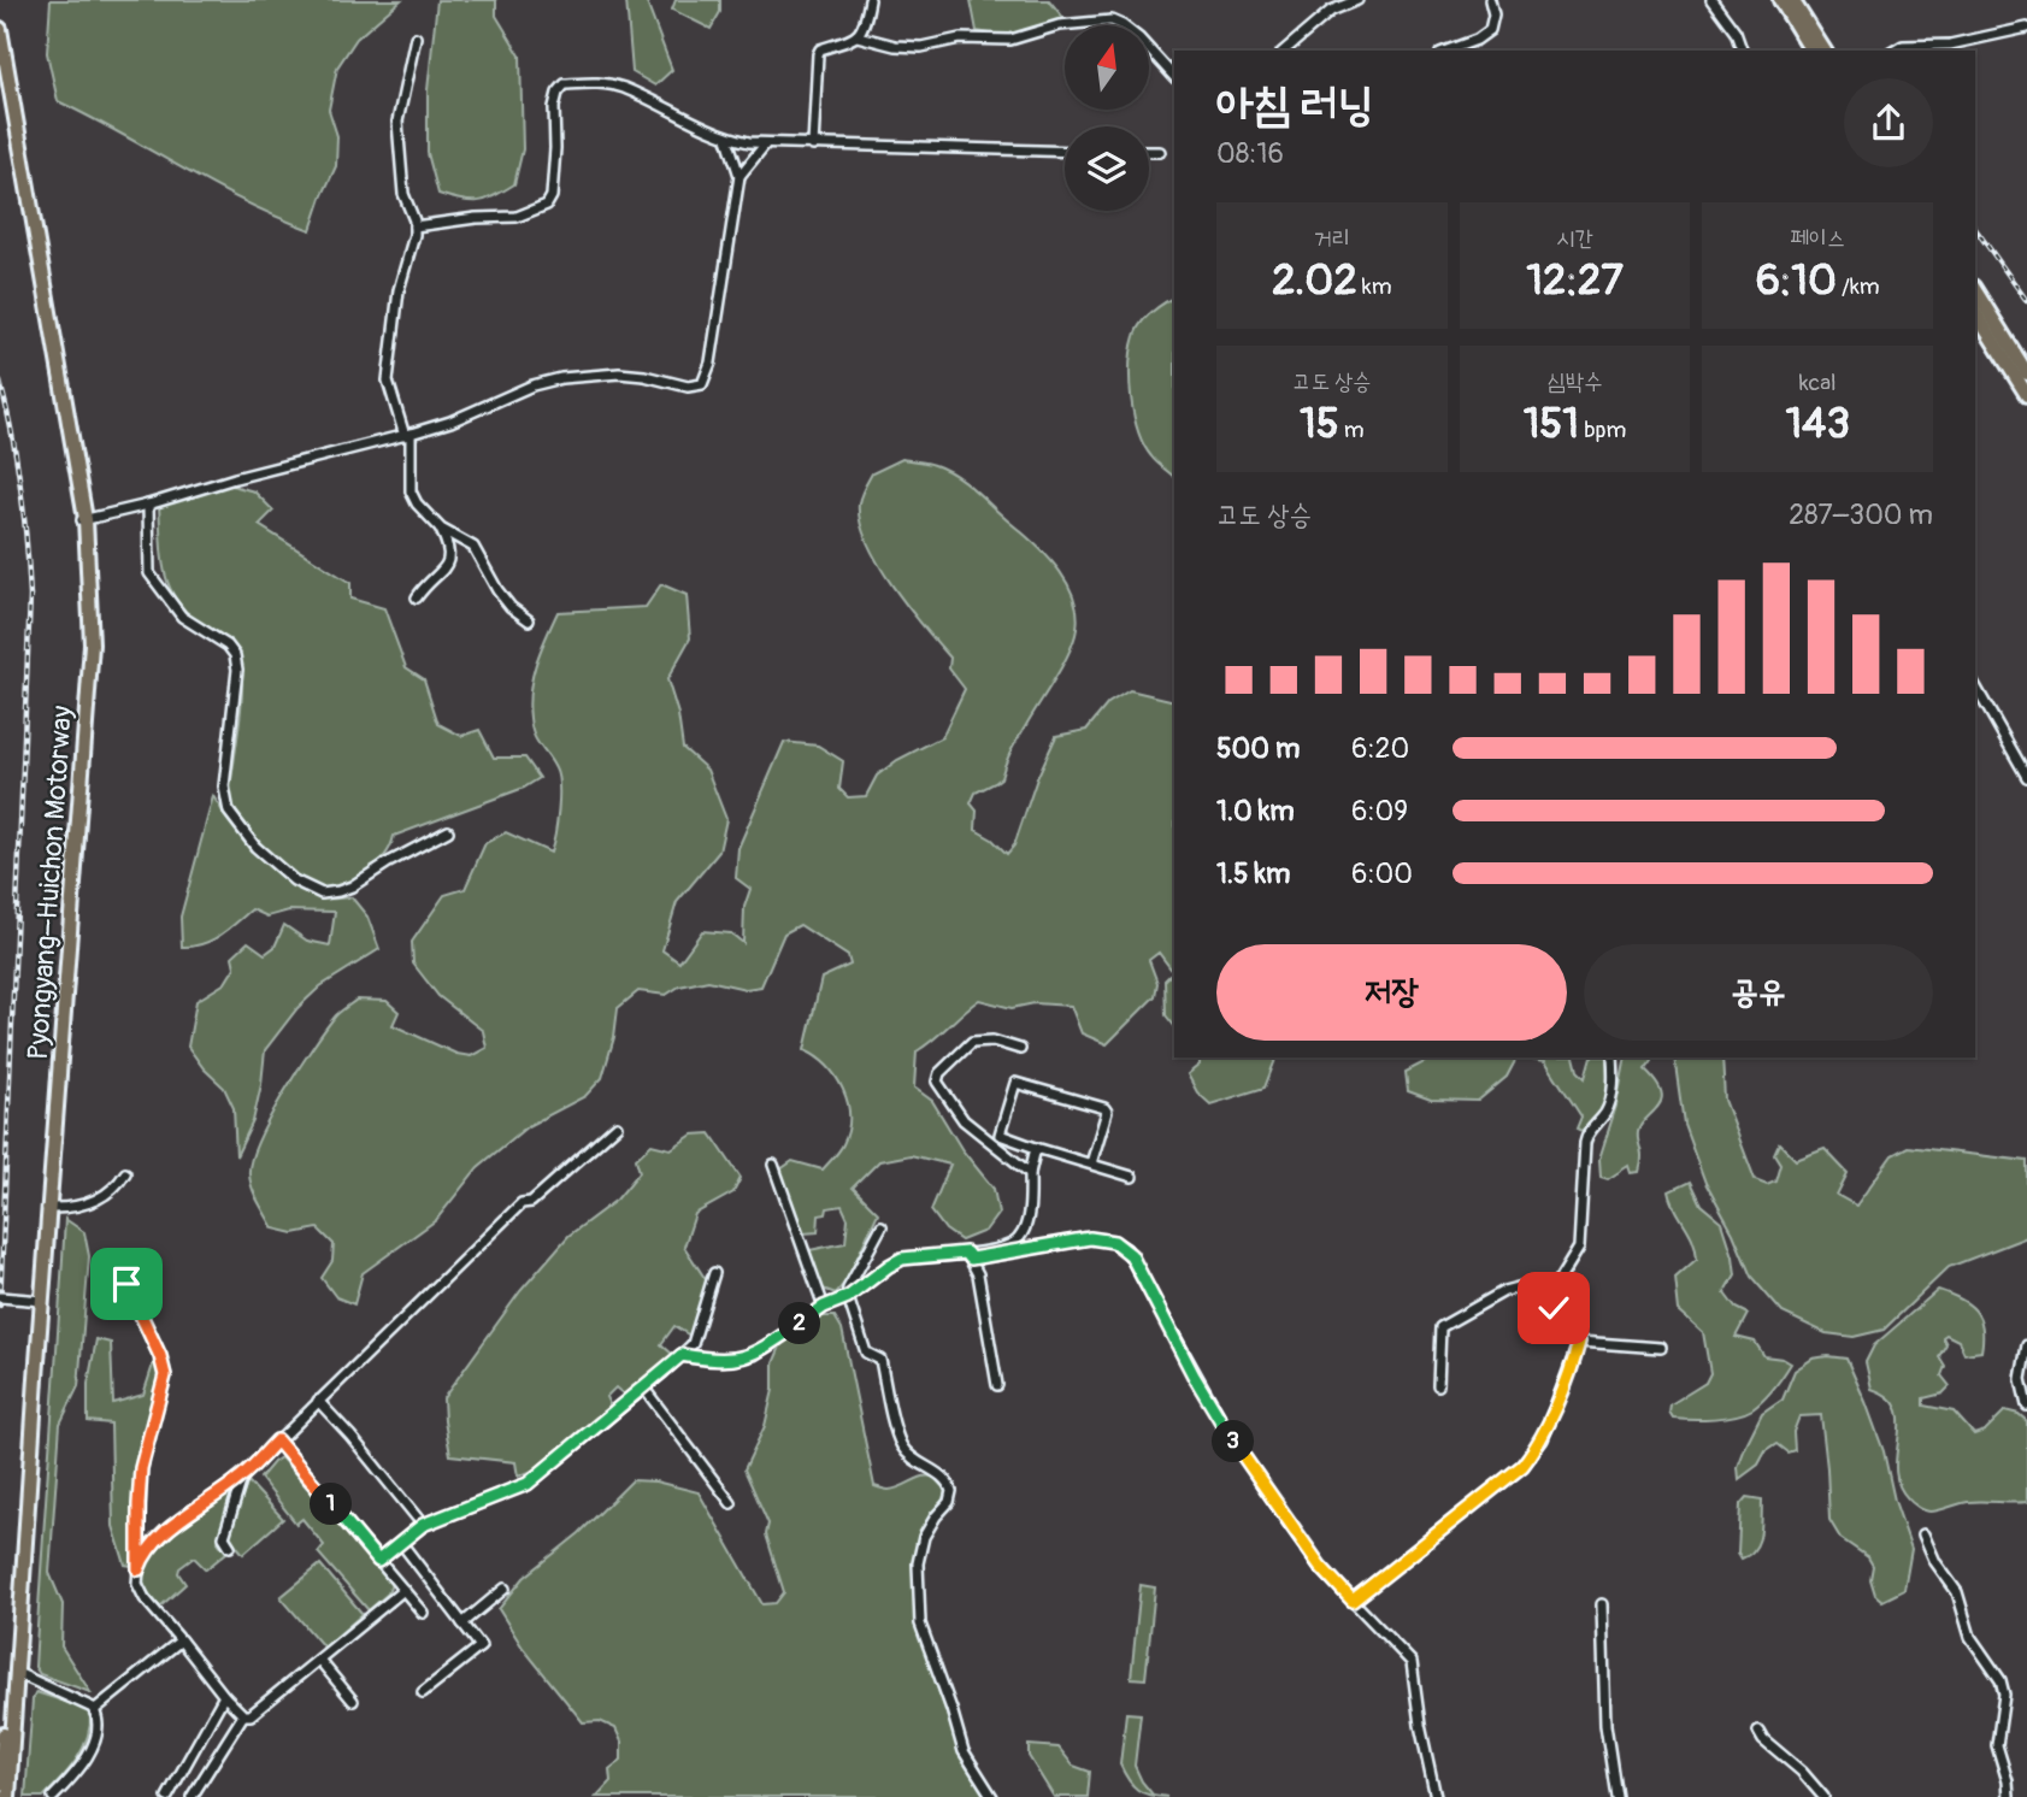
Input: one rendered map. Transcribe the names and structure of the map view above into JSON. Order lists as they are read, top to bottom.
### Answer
{
  "streets": {
    "highway": ["Pyongyang–Huichon Motorway"]
  },
  "north": "top",
  "page": {
    "heading": ["아침 러닝", "08:16"],
    "stats": [
      ["거리", "2.02 km"],
      ["시간", "12:27"],
      ["페이스", "6:10 /km"],
      ["고도 상승", "15 m"],
      ["심박수", "151 bpm"],
      ["kcal", "143"]
    ],
    "chart": ["고도 상승", "287–300 m"],
    "list": [
      {
        "name": "500 m",
        "note": "6:20"
      },
      {
        "name": "1.0 km",
        "note": "6:09"
      },
      {
        "name": "1.5 km",
        "note": "6:00"
      }
    ],
    "buttons": ["저장", "공유"],
    "pins": ["2", "3", "1"]
  }
}
